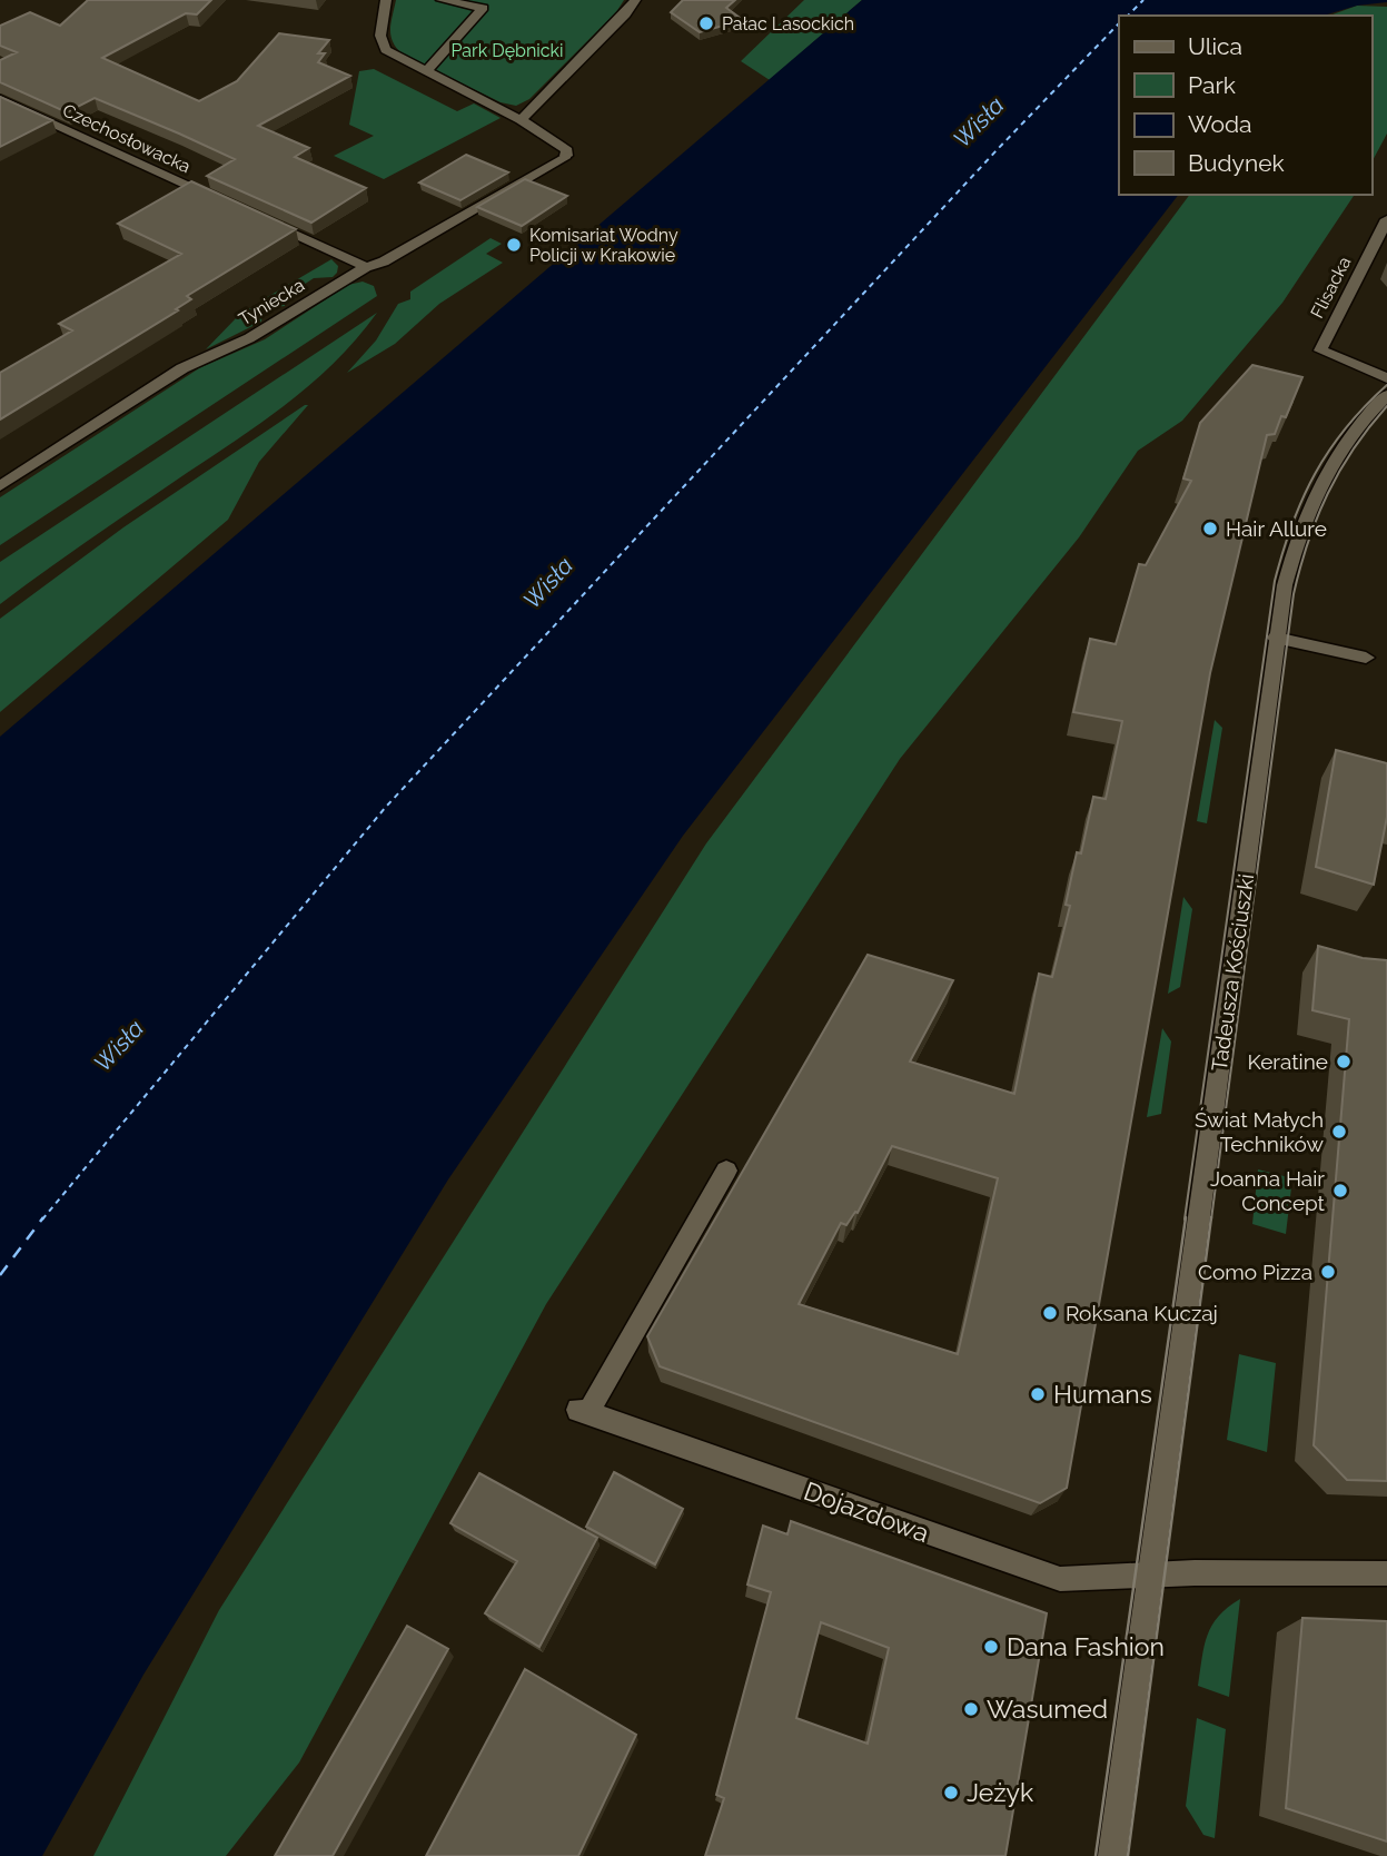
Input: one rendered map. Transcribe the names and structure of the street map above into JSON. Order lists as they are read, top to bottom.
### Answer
{
  "streets": {
    "street": [
      "Czechosłowacka",
      "Flisacka",
      "Tyniecka",
      "Tadeusza Kościuszki",
      "Dojazdowa"
    ]
  },
  "crossings": [
    ["Tadeusza Kościuszki", "Dojazdowa"]
  ],
  "water": ["Wisła"],
  "parks": ["Park Dębnicki"],
  "places": [
    "Pałac Lasockich",
    "Komisariat Wodny Policji w Krakowie",
    "Hair Allure",
    "Keratine",
    "Świat Małych Techników",
    "Joanna Hair Concept",
    "Como Pizza",
    "Roksana Kuczaj",
    "Humans",
    "Dana Fashion",
    "Wasumed",
    "Jeżyk"
  ],
  "legend": [
    "Ulica",
    "Park",
    "Woda",
    "Budynek"
  ]
}
